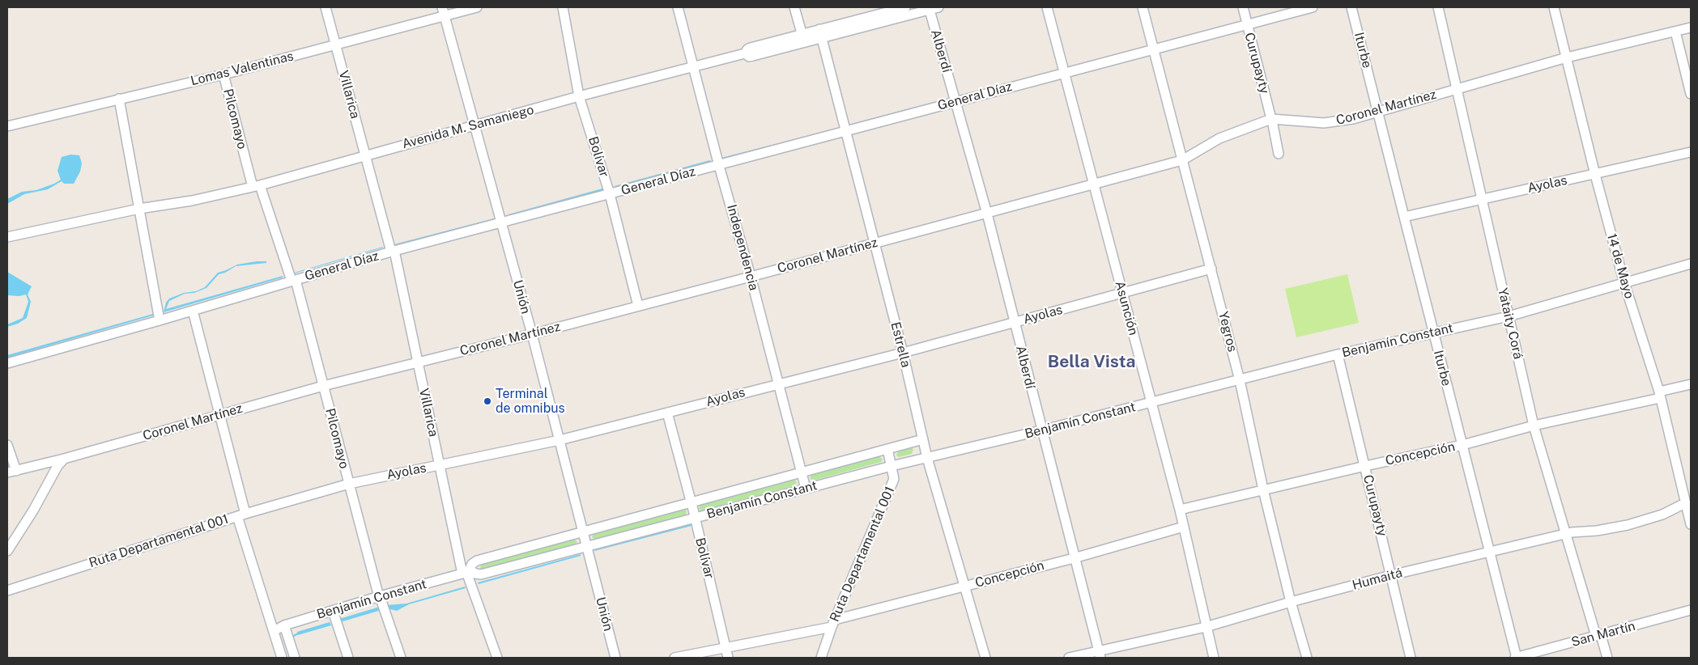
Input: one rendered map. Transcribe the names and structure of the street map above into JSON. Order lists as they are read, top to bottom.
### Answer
{
  "streets": {
    "street": [
      "Iturbe",
      "Alberdí",
      "Curupayty",
      "Lomas Valentinas",
      "Villarica",
      "General Díaz",
      "Coronel Martínez",
      "Pilcomayo",
      "Avenida M. Samaniego",
      "Bolívar",
      "Ayolas",
      "Independencia",
      "14 de Mayo",
      "Unión",
      "Asunción",
      "Yataity Corá",
      "Yegros",
      "Benjamín Constant",
      "Estrella",
      "Concepción",
      "Ruta Departamental 001",
      "Humaitá",
      "San Martín"
    ]
  },
  "crossings": [
    ["Iturbe", "Coronel Martínez"],
    ["Iturbe", "Ayolas"],
    ["Iturbe", "Benjamín Constant"],
    ["Iturbe", "Concepción"],
    ["Iturbe", "Humaitá"],
    ["Iturbe", "San Martín"],
    ["Alberdí", "General Díaz"],
    ["Alberdí", "Coronel Martínez"],
    ["Alberdí", "Avenida M. Samaniego"],
    ["Alberdí", "Ayolas"],
    ["Alberdí", "Benjamín Constant"],
    ["Alberdí", "Concepción"],
    ["Alberdí", "Humaitá"],
    ["Curupayty", "General Díaz"],
    ["Curupayty", "Coronel Martínez"],
    ["Curupayty", "Benjamín Constant"],
    ["Curupayty", "Concepción"],
    ["Curupayty", "Humaitá"],
    ["Lomas Valentinas", "Villarica"],
    ["Lomas Valentinas", "Pilcomayo"],
    ["Lomas Valentinas", "Unión"],
    ["Villarica", "General Díaz"],
    ["Villarica", "Coronel Martínez"],
    ["Villarica", "Avenida M. Samaniego"],
    ["Villarica", "Ayolas"],
    ["Villarica", "Benjamín Constant"],
    ["General Díaz", "Pilcomayo"],
    ["General Díaz", "Bolívar"],
    ["General Díaz", "Independencia"],
    ["General Díaz", "Unión"],
    ["General Díaz", "Asunción"],
    ["General Díaz", "Yegros"],
    ["General Díaz", "Estrella"],
    ["Coronel Martínez", "Pilcomayo"],
    ["Coronel Martínez", "Bolívar"],
    ["Coronel Martínez", "Independencia"],
    ["Coronel Martínez", "14 de Mayo"],
    ["Coronel Martínez", "Unión"],
    ["Coronel Martínez", "Asunción"],
    ["Coronel Martínez", "Yataity Corá"],
    ["Coronel Martínez", "Yegros"],
    ["Coronel Martínez", "Estrella"],
    ["Pilcomayo", "Avenida M. Samaniego"],
    ["Pilcomayo", "Ayolas"],
    ["Pilcomayo", "Benjamín Constant"],
    ["Avenida M. Samaniego", "Bolívar"],
    ["Avenida M. Samaniego", "Independencia"],
    ["Avenida M. Samaniego", "Unión"],
    ["Avenida M. Samaniego", "Estrella"],
    ["Bolívar", "Ayolas"],
    ["Bolívar", "Benjamín Constant"],
    ["Bolívar", "Concepción"],
    ["Ayolas", "Independencia"],
    ["Ayolas", "14 de Mayo"],
    ["Ayolas", "Unión"],
    ["Ayolas", "Asunción"],
    ["Ayolas", "Yataity Corá"],
    ["Ayolas", "Yegros"],
    ["Ayolas", "Estrella"],
    ["Ayolas", "Ruta Departamental 001"],
    ["Independencia", "Benjamín Constant"],
    ["14 de Mayo", "Benjamín Constant"],
    ["14 de Mayo", "Concepción"],
    ["14 de Mayo", "Humaitá"],
    ["Unión", "Benjamín Constant"],
    ["Asunción", "Benjamín Constant"],
    ["Asunción", "Concepción"],
    ["Asunción", "Humaitá"],
    ["Yataity Corá", "Benjamín Constant"],
    ["Yataity Corá", "Concepción"],
    ["Yataity Corá", "Humaitá"],
    ["Yataity Corá", "San Martín"],
    ["Yegros", "Benjamín Constant"],
    ["Yegros", "Concepción"],
    ["Yegros", "Humaitá"],
    ["Benjamín Constant", "Estrella"],
    ["Benjamín Constant", "Ruta Departamental 001"],
    ["Estrella", "Concepción"],
    ["Concepción", "Ruta Departamental 001"]
  ],
  "districts": ["Bella Vista"],
  "places": ["Terminal de omnibus"]
}
